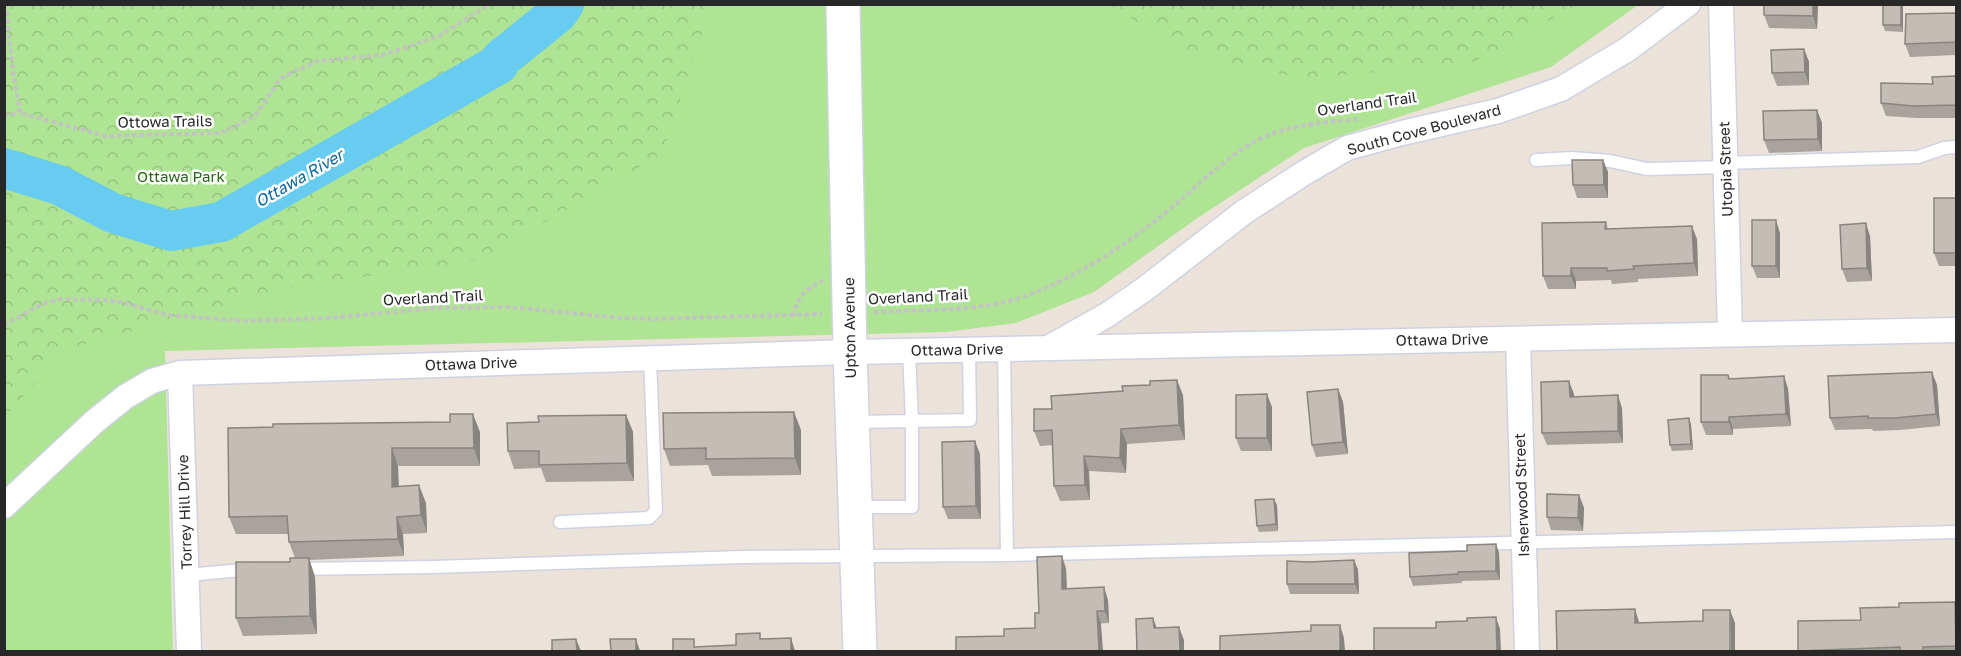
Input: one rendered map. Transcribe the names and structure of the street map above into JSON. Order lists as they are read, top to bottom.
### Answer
{
  "streets": {
    "street": [
      "South Cove Boulevard",
      "Utopia Street",
      "Upton Avenue",
      "Ottawa Drive",
      "Isherwood Street",
      "Torrey Hill Drive"
    ],
    "path": ["Overland Trail", "Ottowa Trails"]
  },
  "crossings": [
    ["Overland Trail", "Upton Avenue"],
    ["South Cove Boulevard", "Ottawa Drive"],
    ["Utopia Street", "Ottawa Drive"],
    ["Upton Avenue", "Ottawa Drive"],
    ["Ottawa Drive", "Isherwood Street"],
    ["Ottawa Drive", "Torrey Hill Drive"]
  ],
  "water": ["Ottawa River"],
  "parks": ["Ottawa Park"]
}
